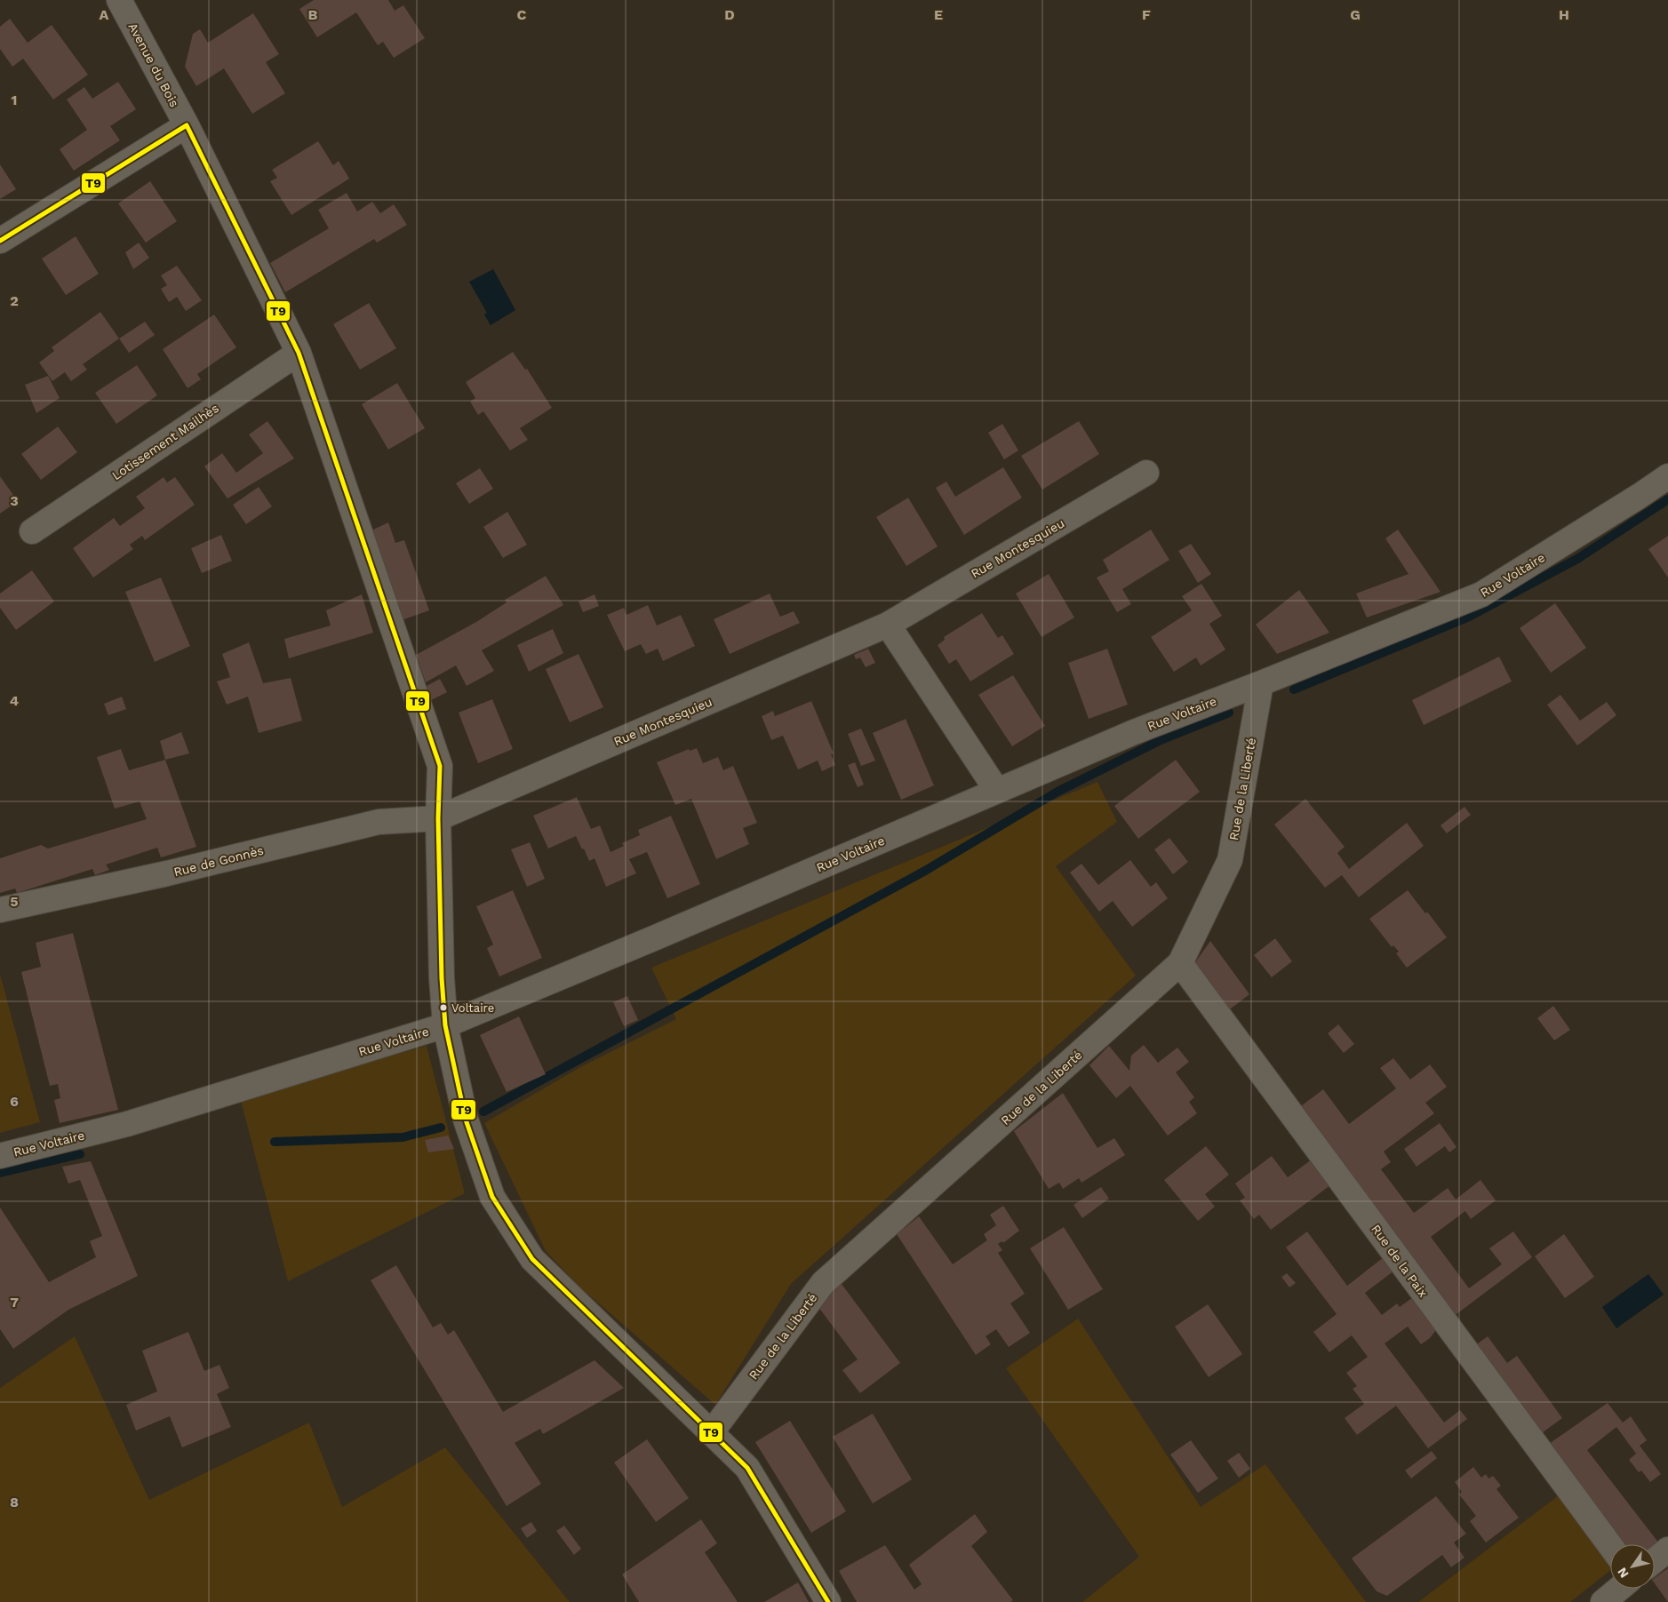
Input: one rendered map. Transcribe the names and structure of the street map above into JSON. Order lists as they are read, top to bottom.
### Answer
{
  "streets": {
    "street": [
      "Avenue du Bois",
      "Lotissement Mailhès",
      "Rue Montesquieu",
      "Rue Voltaire",
      "Rue de la Liberté",
      "Rue de Gonnès",
      "Rue de la Paix"
    ]
  },
  "crossings": [
    ["Avenue du Bois", "Lotissement Mailhès"],
    ["Avenue du Bois", "Rue Montesquieu"],
    ["Avenue du Bois", "Rue Voltaire"],
    ["Avenue du Bois", "Rue de la Liberté"],
    ["Avenue du Bois", "Rue de Gonnès"],
    ["Rue Montesquieu", "Rue de Gonnès"],
    ["Rue Voltaire", "Rue de la Liberté"],
    ["Rue de la Liberté", "Rue de la Paix"]
  ],
  "places": ["Voltaire"],
  "lines": ["transit line T9"],
  "north": "bottom left",
  "grid": {
    "columns": [
      "A",
      "B",
      "C",
      "D",
      "E",
      "F",
      "G",
      "H"
    ],
    "rows": [
      "1",
      "2",
      "3",
      "4",
      "5",
      "6",
      "7",
      "8"
    ]
  }
}
